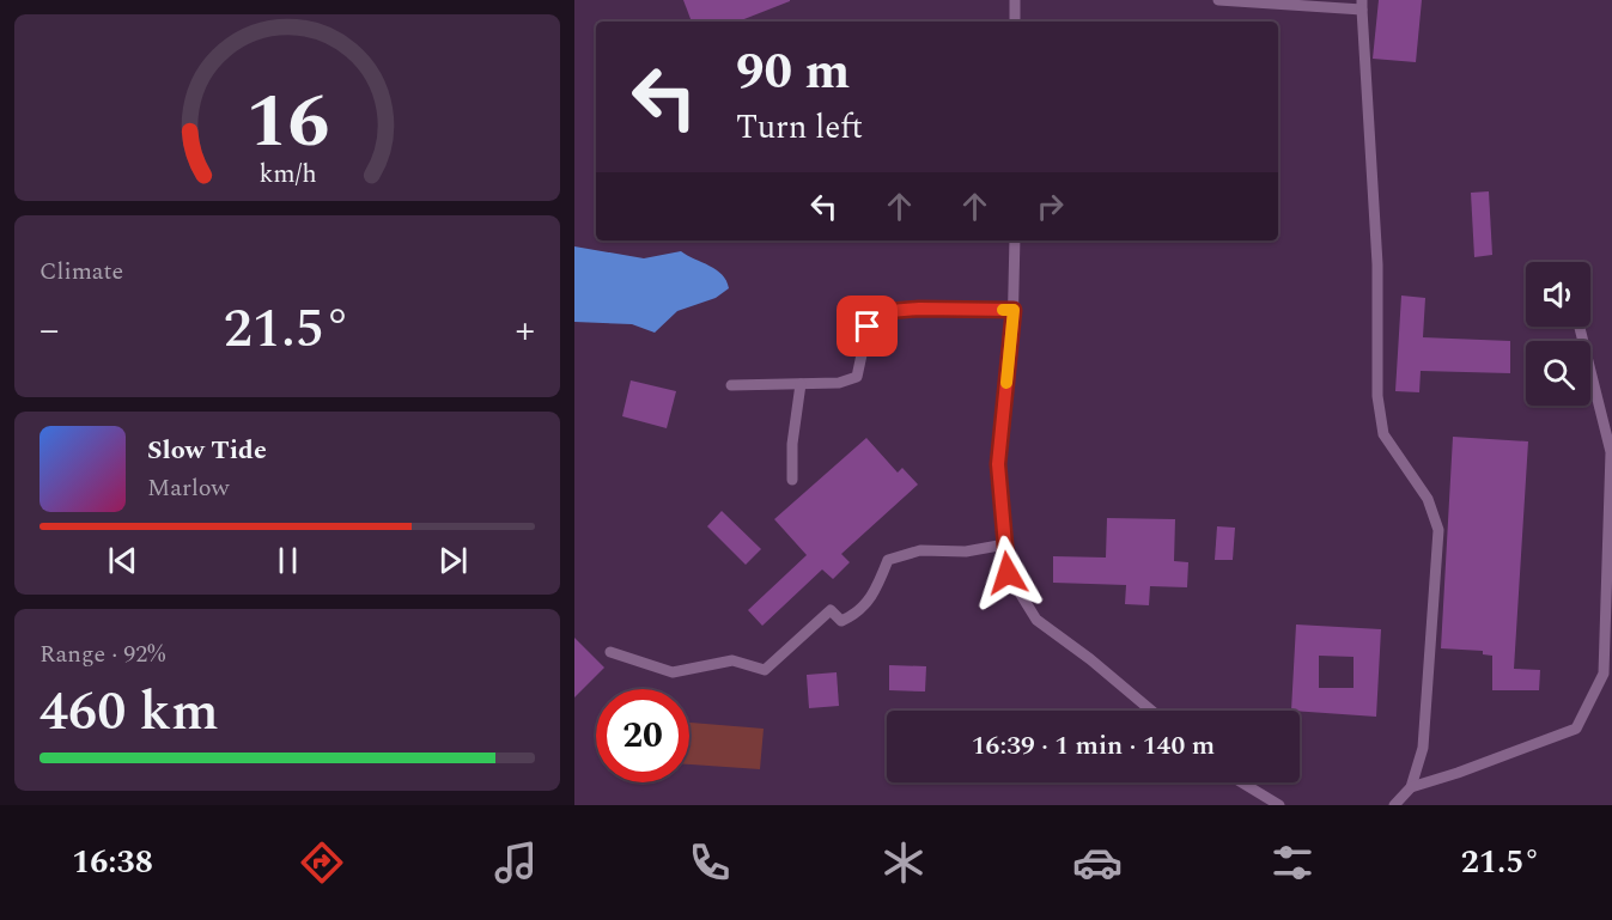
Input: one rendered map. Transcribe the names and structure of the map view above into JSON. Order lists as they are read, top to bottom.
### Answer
{
  "page": {
    "turn": ["90 m", "Turn left"],
    "tile": [
      "Climate",
      ["Range · 92%", "460 km"]
    ],
    "heat": ["−", "21.5°", "+"],
    "song": ["Slow Tide", "Marlow"],
    "limit": "20",
    "trip": "16:39 · 1 min · 140 m",
    "tabs": ["16:38", "21.5°"],
    "gauge": ["16", "km/h"]
  }
}
